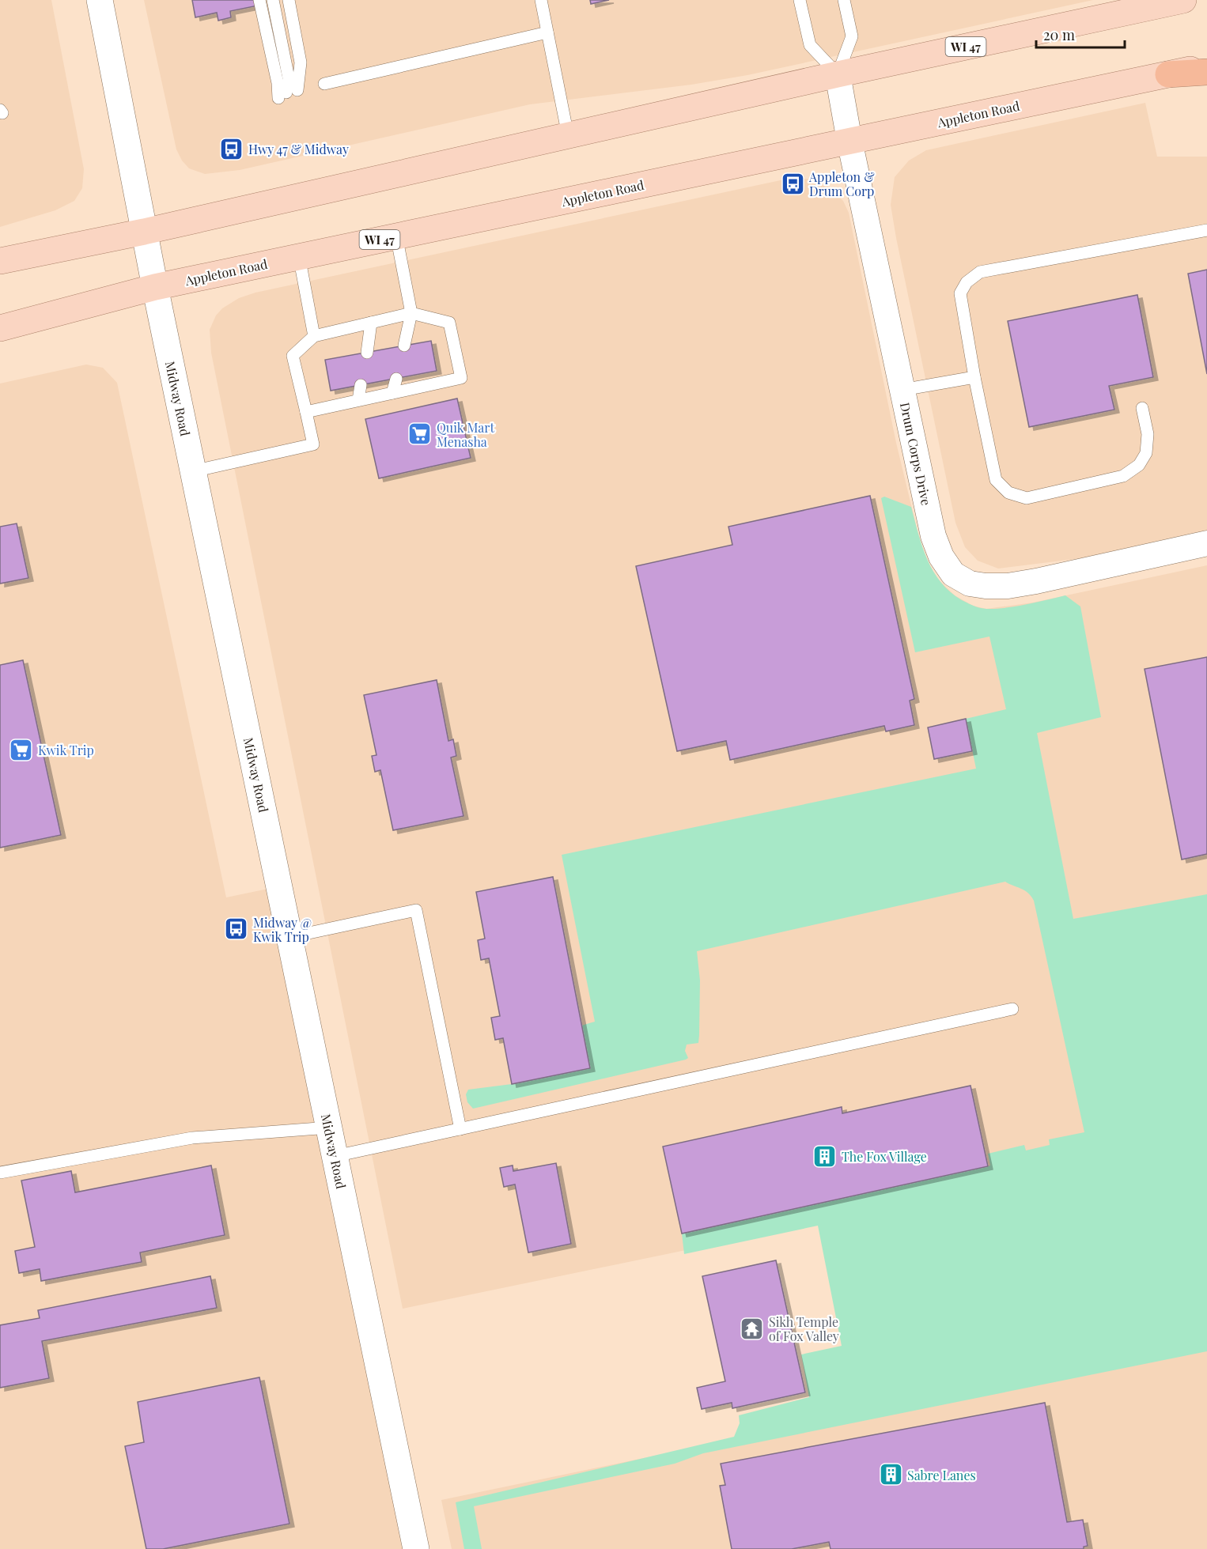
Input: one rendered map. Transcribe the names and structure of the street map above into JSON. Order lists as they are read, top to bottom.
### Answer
{
  "streets": {
    "main road": ["WI 47", "Appleton Road", "Midway Road"],
    "street": ["Drum Corps Drive"]
  },
  "crossings": [
    ["WI 47", "Midway Road"],
    ["WI 47", "Drum Corps Drive"],
    ["Appleton Road", "Midway Road"],
    ["Appleton Road", "Drum Corps Drive"]
  ],
  "places": {
    "bus stop": ["Hwy 47 & Midway", "Appleton & Drum Corp", "Midway @ Kwik Trip"],
    "supermarket": ["Quik Mart Menasha", "Kwik Trip"],
    "building": ["The Fox Village", "Sabre Lanes"],
    "temple": ["Sikh Temple of Fox Valley"]
  },
  "scale_bar": "20 m"
}
